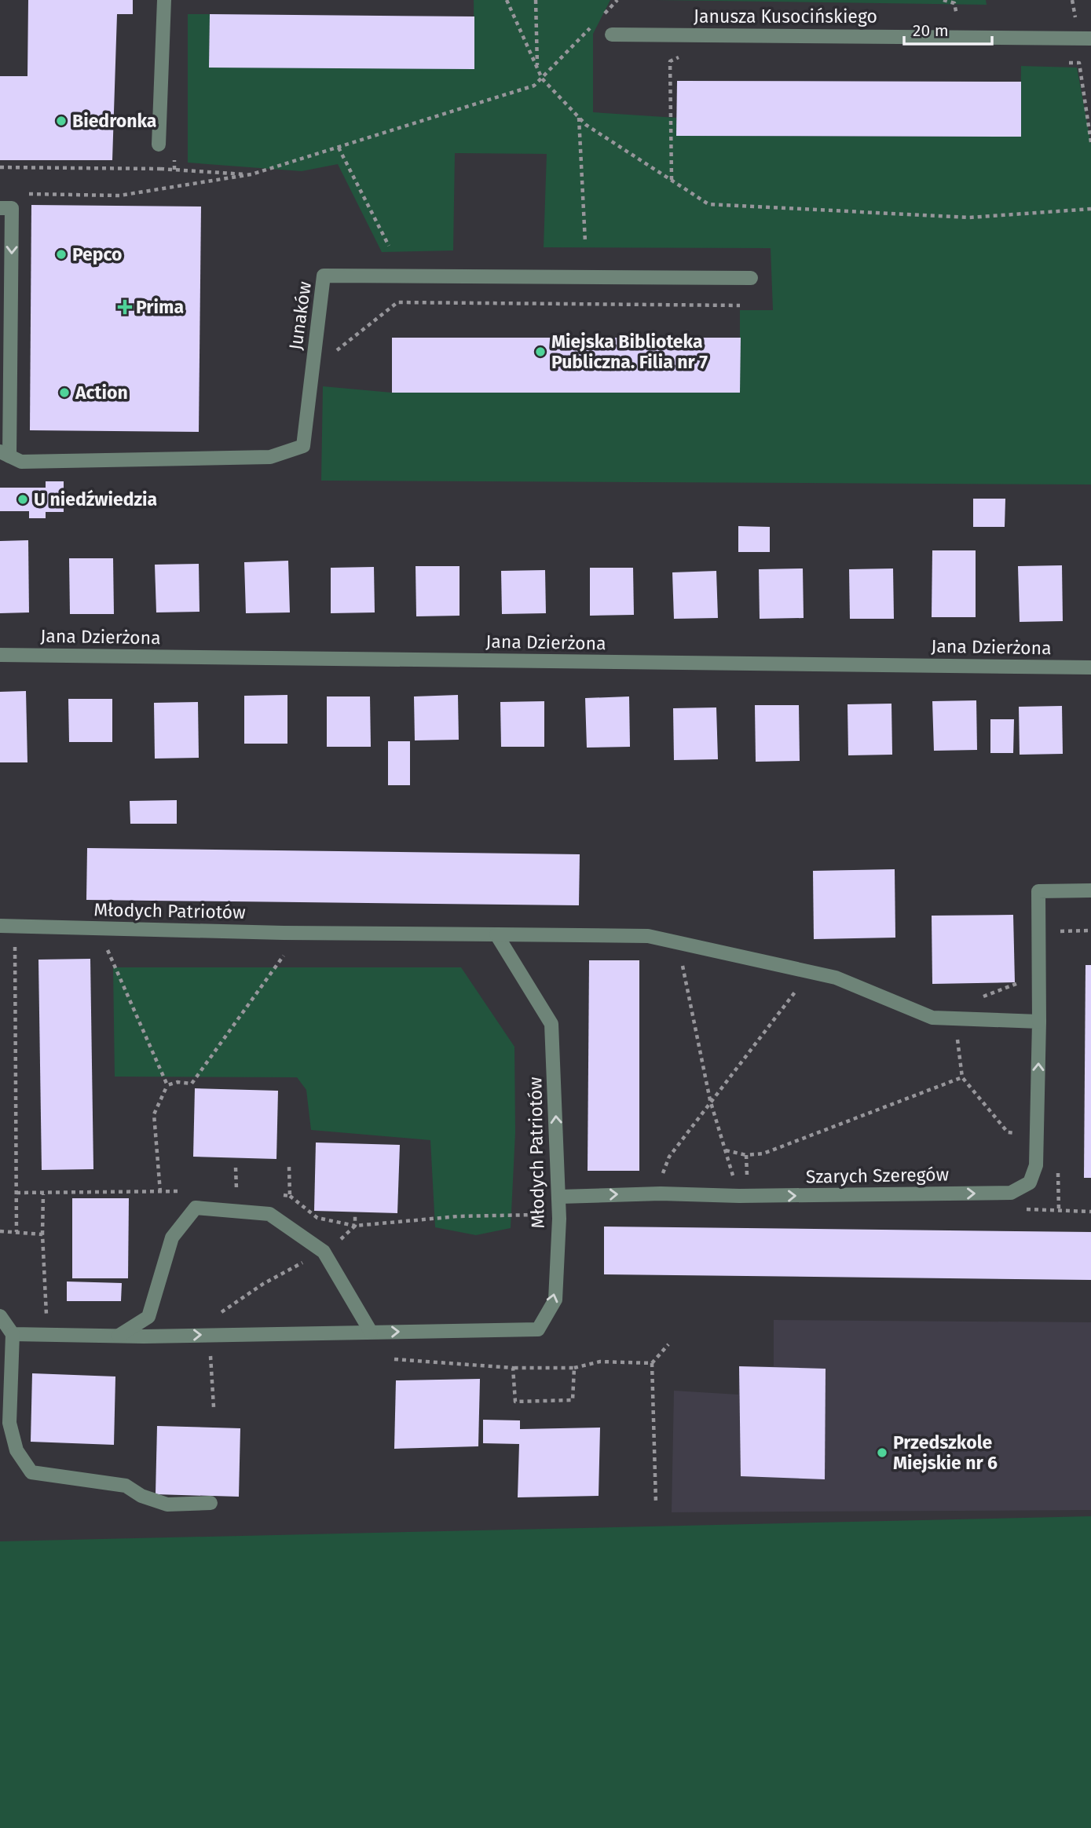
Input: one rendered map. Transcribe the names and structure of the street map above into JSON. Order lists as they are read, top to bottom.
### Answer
{
  "streets": {
    "street": [
      "Janusza Kusocińskiego",
      "Junaków",
      "Jana Dzierżona",
      "Młodych Patriotów",
      "Szarych Szeregów"
    ]
  },
  "crossings": [
    ["Młodych Patriotów", "Szarych Szeregów"]
  ],
  "places": {
    "other": [
      "Biedronka",
      "Pepco",
      "Miejska Biblioteka Publiczna. Filia nr 7",
      "Action",
      "U niedźwiedzia",
      "Przedszkole Miejskie nr 6"
    ],
    "health": ["Prima"]
  },
  "scale_bar": "20 m"
}
